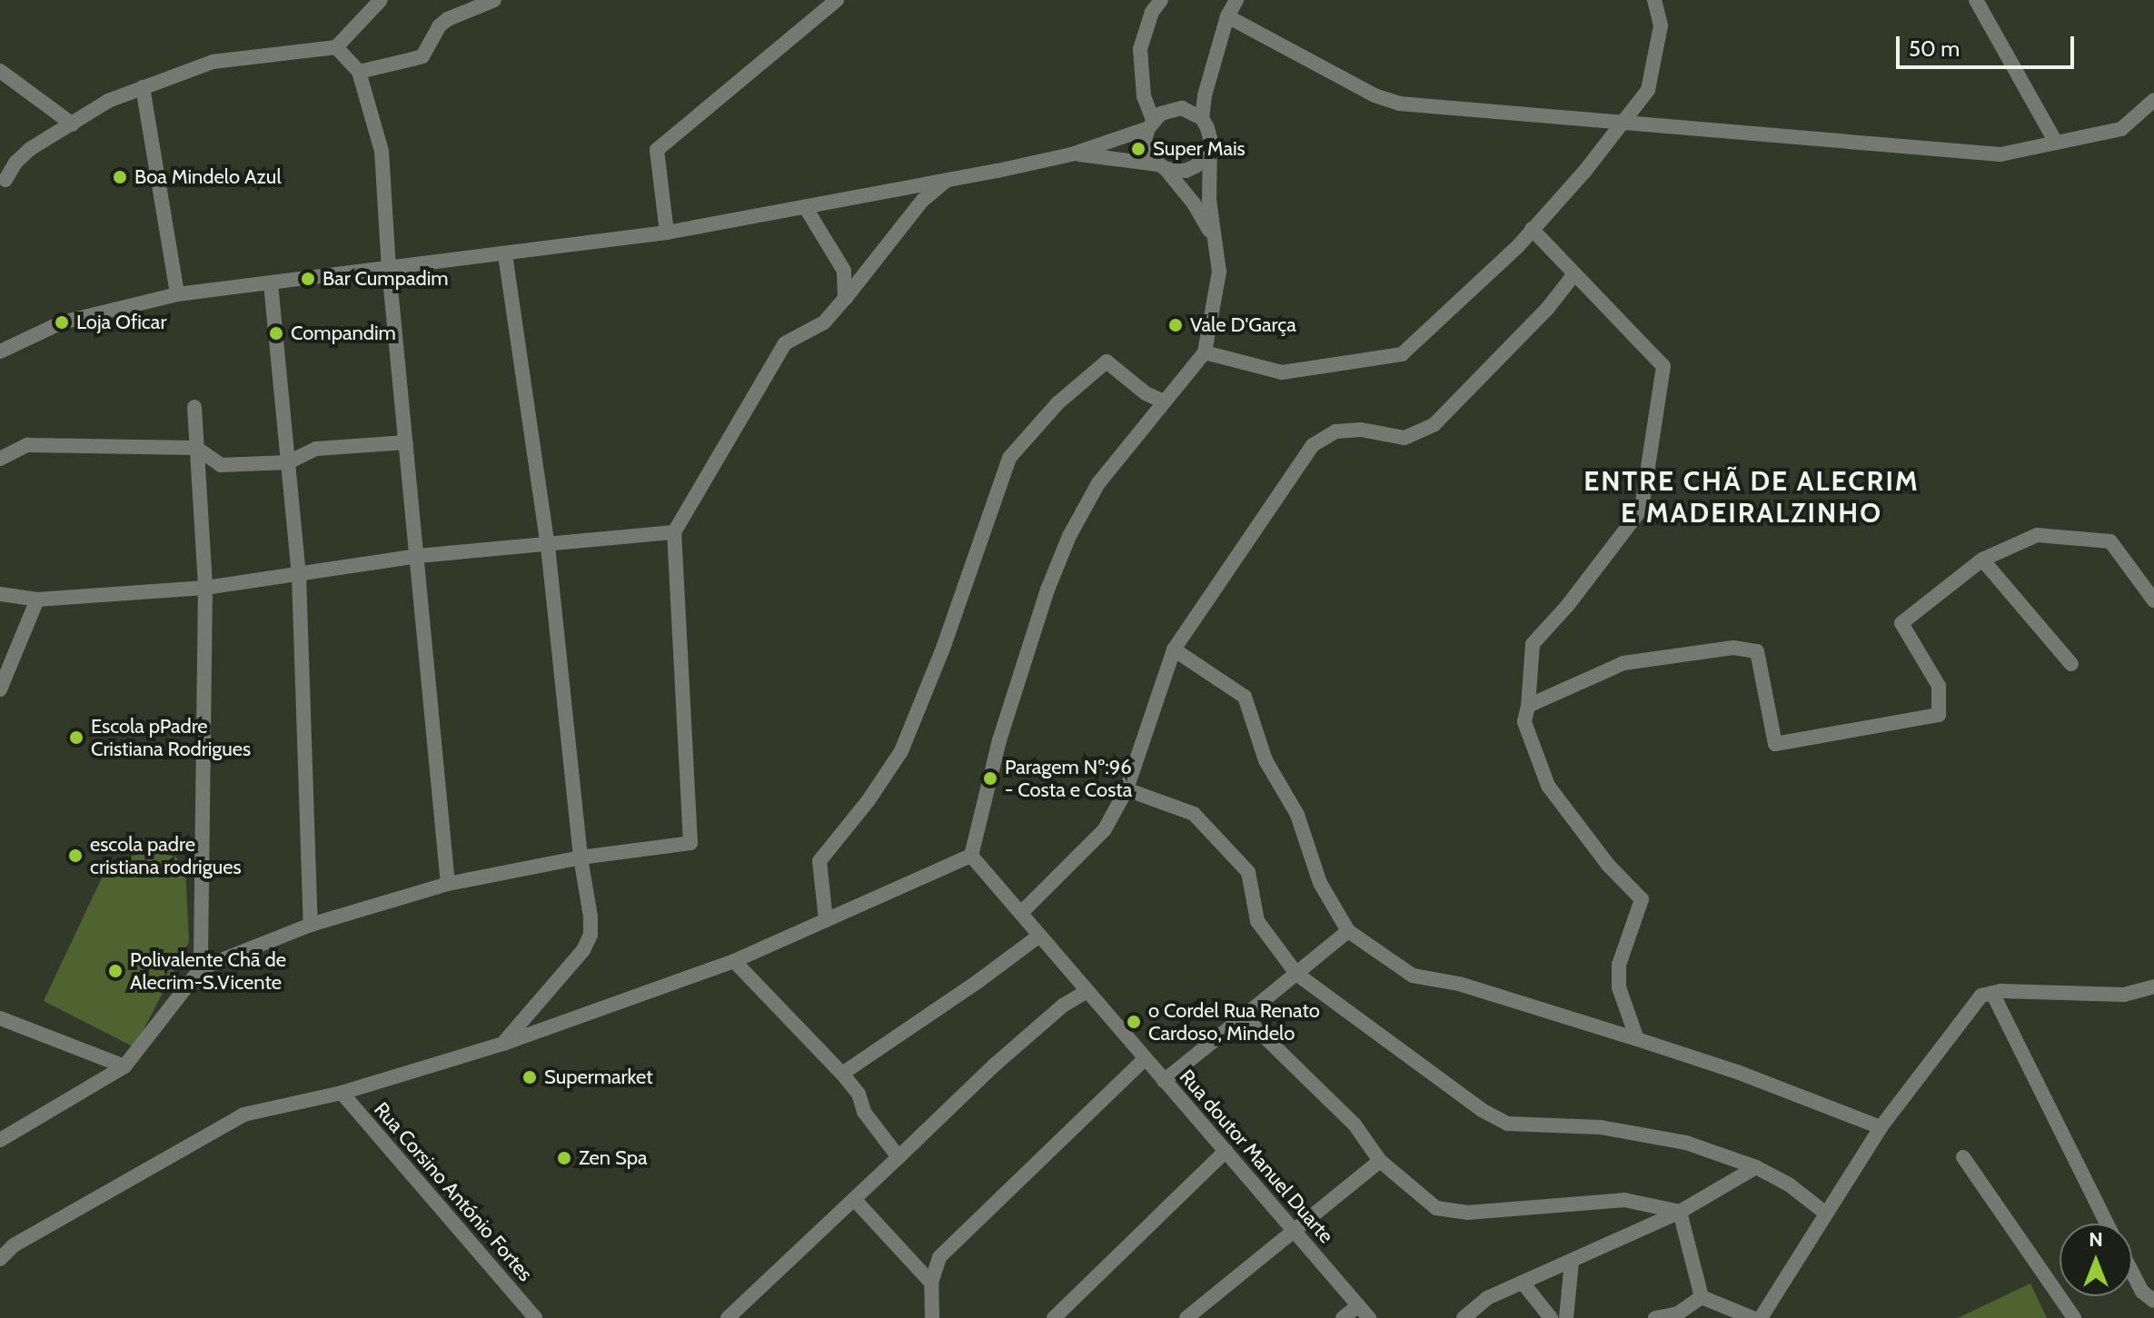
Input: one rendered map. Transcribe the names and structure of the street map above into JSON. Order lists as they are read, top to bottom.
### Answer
{
  "streets": {
    "street": ["Rua doutor Manuel Duarte", "Rua Corsino António Fortes"]
  },
  "districts": ["ENTRE CHÃ DE ALECRIM E MADEIRALZINHO"],
  "places": [
    "Super Mais",
    "Boa Mindelo Azul",
    "Bar Cumpadim",
    "Loja Oficar",
    "Vale D'Garça",
    "Compandim",
    "Escola pPadre Cristiana Rodrigues",
    "Paragem Nº:96 - Costa e Costa",
    "escola padre cristiana rodrigues",
    "Polivalente Chã de Alecrim-S.Vicente",
    "o Cordel Rua Renato Cardoso, Mindelo",
    "Supermarket",
    "Zen Spa"
  ],
  "scale_bar": "50 m",
  "north": "top"
}
